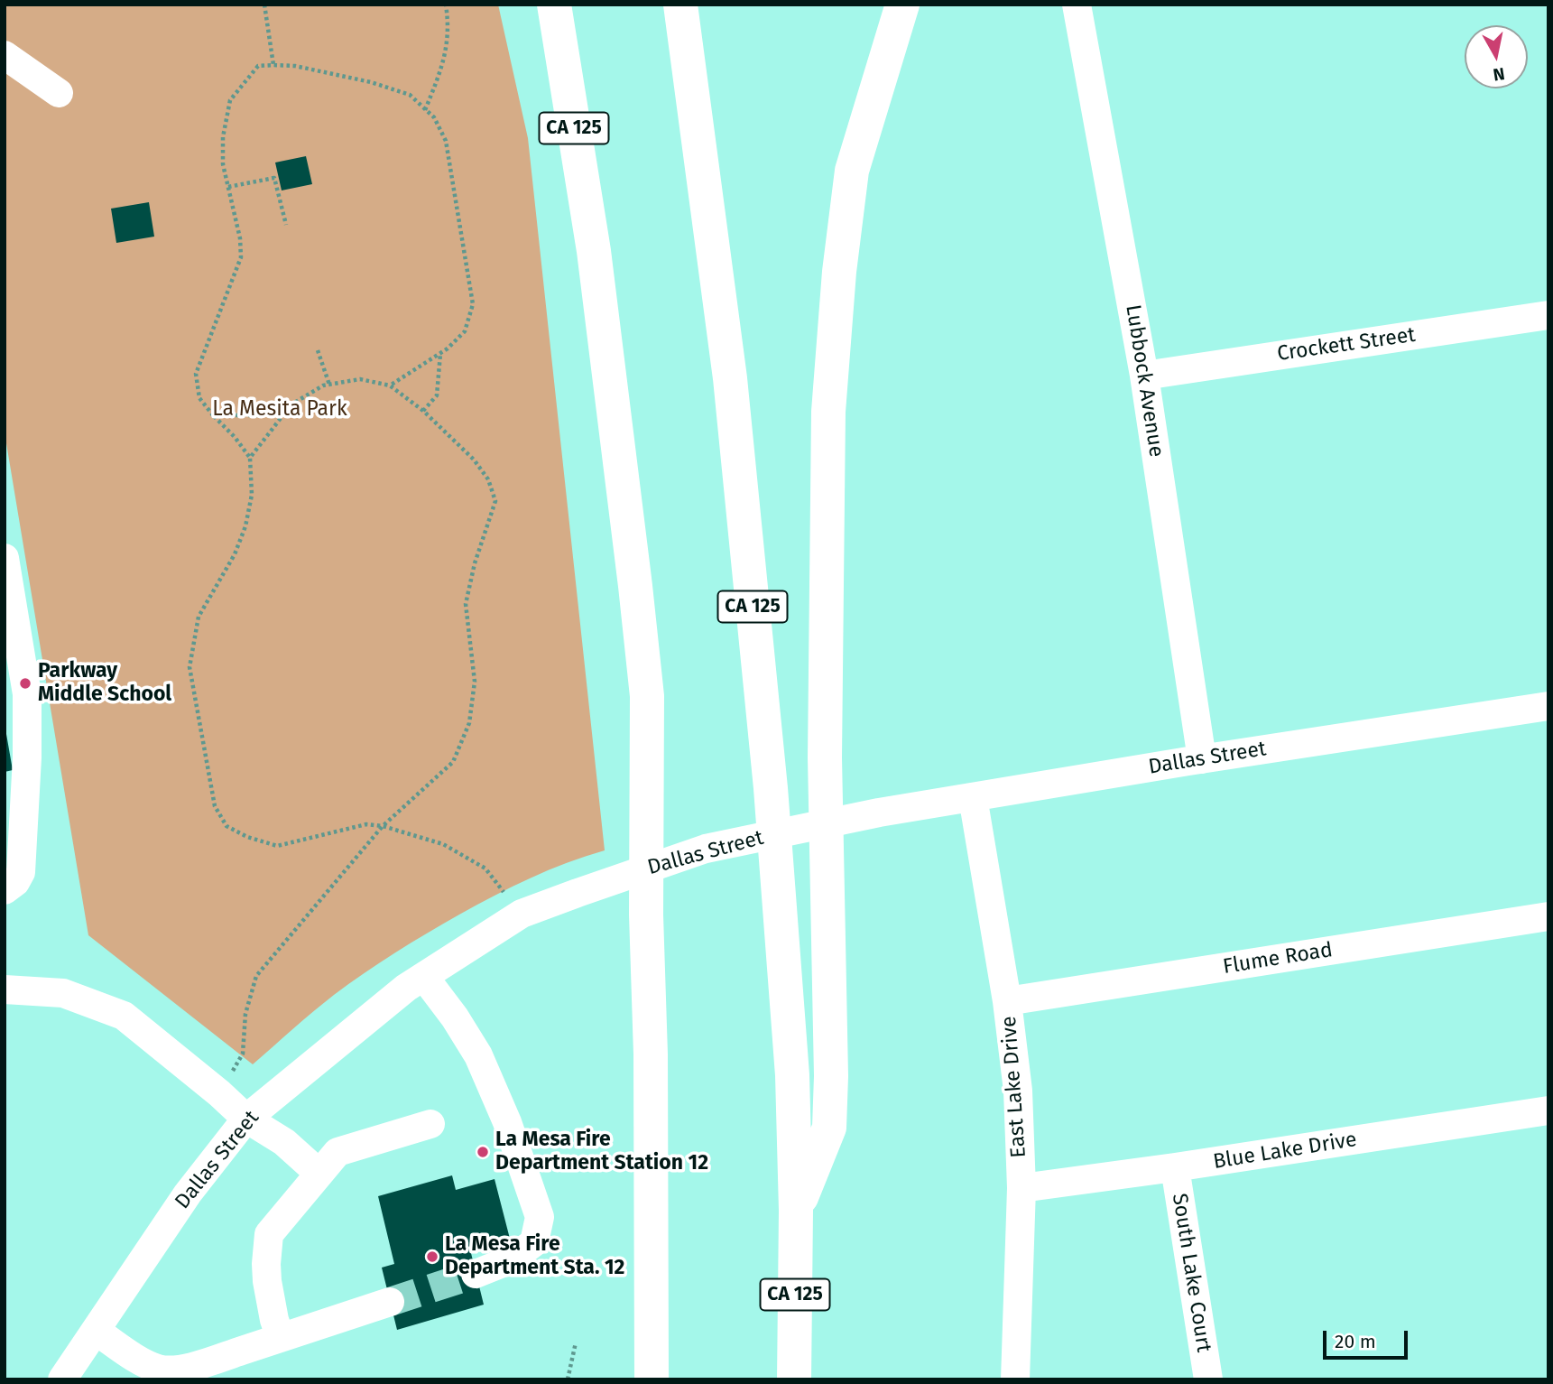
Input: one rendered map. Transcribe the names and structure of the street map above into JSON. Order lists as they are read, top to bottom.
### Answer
{
  "streets": {
    "highway": ["CA 125"],
    "street": [
      "Crockett Street",
      "Lubbock Avenue",
      "Dallas Street",
      "Flume Road",
      "East Lake Drive",
      "Blue Lake Drive",
      "South Lake Court"
    ]
  },
  "crossings": [
    ["Crockett Street", "Lubbock Avenue"],
    ["Lubbock Avenue", "Dallas Street"],
    ["Dallas Street", "East Lake Drive"],
    ["Flume Road", "East Lake Drive"],
    ["East Lake Drive", "Blue Lake Drive"],
    ["Blue Lake Drive", "South Lake Court"]
  ],
  "parks": ["La Mesita Park"],
  "places": ["Parkway Middle School", "La Mesa Fire Department Station 12", "La Mesa Fire Department Sta. 12"],
  "scale_bar": "20 m",
  "north": "bottom"
}
